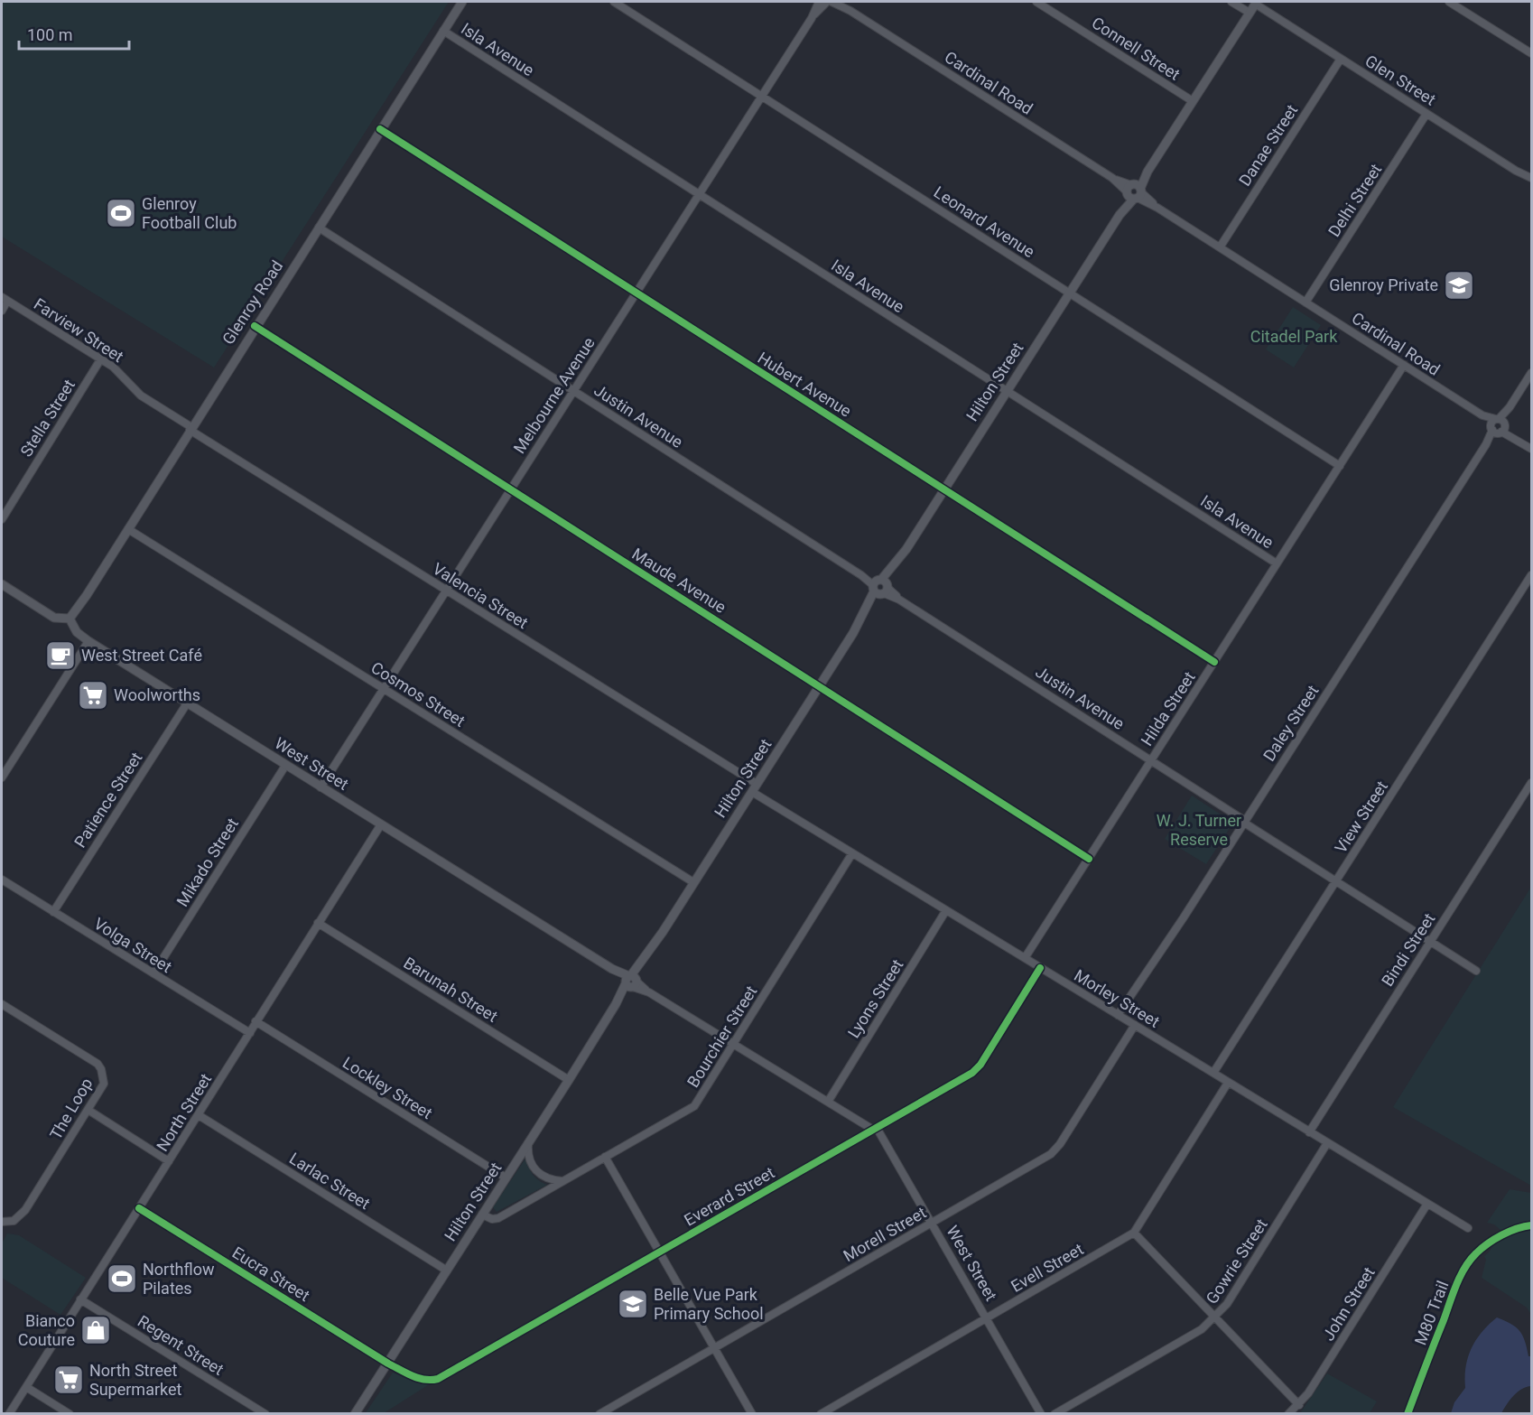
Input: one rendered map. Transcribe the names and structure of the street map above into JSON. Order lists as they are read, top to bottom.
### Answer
{
  "streets": {
    "street": [
      "Connell Street",
      "Isla Avenue",
      "Glen Street",
      "Cardinal Road",
      "Danae Street",
      "Delhi Street",
      "Leonard Avenue",
      "Glenroy Road",
      "Farview Street",
      "Hilton Street",
      "Hubert Avenue",
      "Melbourne Avenue",
      "Justin Avenue",
      "Stella Street",
      "Maude Avenue",
      "Valencia Street",
      "Cosmos Street",
      "Hilda Street",
      "Daley Street",
      "West Street",
      "Patience Street",
      "View Street",
      "Mikado Street",
      "Volga Street",
      "Bindi Street",
      "Barunah Street",
      "Lyons Street",
      "Morley Street",
      "Bourchier Street",
      "Lockley Street",
      "The Loop",
      "North Street",
      "Larlac Street",
      "Everard Street",
      "Morell Street",
      "Gowrie Street",
      "Evell Street",
      "Eucra Street",
      "John Street",
      "Regent Street"
    ],
    "cycle path": ["M80 Trail"]
  },
  "crossings": [
    ["Connell Street", "Hilton Street"],
    ["Isla Avenue", "Glenroy Road"],
    ["Isla Avenue", "Hilton Street"],
    ["Isla Avenue", "Melbourne Avenue"],
    ["Isla Avenue", "Hilda Street"],
    ["Glen Street", "Danae Street"],
    ["Glen Street", "Delhi Street"],
    ["Glen Street", "Hilton Street"],
    ["Cardinal Road", "Danae Street"],
    ["Cardinal Road", "Delhi Street"],
    ["Cardinal Road", "Hilton Street"],
    ["Cardinal Road", "Melbourne Avenue"],
    ["Cardinal Road", "Hilda Street"],
    ["Cardinal Road", "Daley Street"],
    ["Leonard Avenue", "Hilton Street"],
    ["Leonard Avenue", "Melbourne Avenue"],
    ["Leonard Avenue", "Hilda Street"],
    ["Glenroy Road", "Farview Street"],
    ["Glenroy Road", "Hubert Avenue"],
    ["Glenroy Road", "Justin Avenue"],
    ["Glenroy Road", "Maude Avenue"],
    ["Glenroy Road", "Valencia Street"],
    ["Glenroy Road", "Cosmos Street"],
    ["Glenroy Road", "West Street"],
    ["Farview Street", "Stella Street"],
    ["Farview Street", "Valencia Street"],
    ["Hilton Street", "Hubert Avenue"],
    ["Hilton Street", "Justin Avenue"],
    ["Hilton Street", "Maude Avenue"],
    ["Hilton Street", "Valencia Street"],
    ["Hilton Street", "Cosmos Street"],
    ["Hilton Street", "West Street"],
    ["Hilton Street", "Barunah Street"],
    ["Hilton Street", "Morley Street"],
    ["Hilton Street", "Bourchier Street"],
    ["Hilton Street", "Lockley Street"],
    ["Hilton Street", "Larlac Street"],
    ["Hilton Street", "Everard Street"],
    ["Hilton Street", "Eucra Street"],
    ["Hubert Avenue", "Melbourne Avenue"],
    ["Hubert Avenue", "Hilda Street"],
    ["Melbourne Avenue", "Justin Avenue"],
    ["Melbourne Avenue", "Maude Avenue"],
    ["Melbourne Avenue", "Valencia Street"],
    ["Melbourne Avenue", "Cosmos Street"],
    ["Melbourne Avenue", "West Street"],
    ["Justin Avenue", "Hilda Street"],
    ["Justin Avenue", "Daley Street"],
    ["Justin Avenue", "View Street"],
    ["Justin Avenue", "Bindi Street"],
    ["Maude Avenue", "Hilda Street"],
    ["Valencia Street", "Morley Street"],
    ["Hilda Street", "Morley Street"],
    ["Daley Street", "Morley Street"],
    ["West Street", "Patience Street"],
    ["West Street", "Mikado Street"],
    ["West Street", "Lyons Street"],
    ["West Street", "Bourchier Street"],
    ["West Street", "North Street"],
    ["West Street", "Everard Street"],
    ["West Street", "Morell Street"],
    ["West Street", "Evell Street"],
    ["Patience Street", "Volga Street"],
    ["View Street", "Morley Street"],
    ["Mikado Street", "Volga Street"],
    ["Volga Street", "North Street"],
    ["Bindi Street", "Morley Street"],
    ["Barunah Street", "North Street"],
    ["Lyons Street", "Morley Street"],
    ["Morley Street", "Bourchier Street"],
    ["Morley Street", "Everard Street"],
    ["Morley Street", "Morell Street"],
    ["Morley Street", "Gowrie Street"],
    ["Morley Street", "Evell Street"],
    ["Morley Street", "John Street"],
    ["Lockley Street", "North Street"],
    ["North Street", "Larlac Street"],
    ["North Street", "Eucra Street"],
    ["North Street", "Regent Street"],
    ["Everard Street", "Eucra Street"]
  ],
  "parks": ["Citadel Park", "W. J. Turner Reserve"],
  "places": {
    "sports": ["Glenroy Football Club", "Northflow Pilates"],
    "school or university": ["Glenroy Private", "Belle Vue Park Primary School"],
    "cafe": ["West Street Café"],
    "supermarket": ["Woolworths", "North Street Supermarket"],
    "shop": ["Bianco Couture"]
  },
  "scale_bar": "100 m"
}
